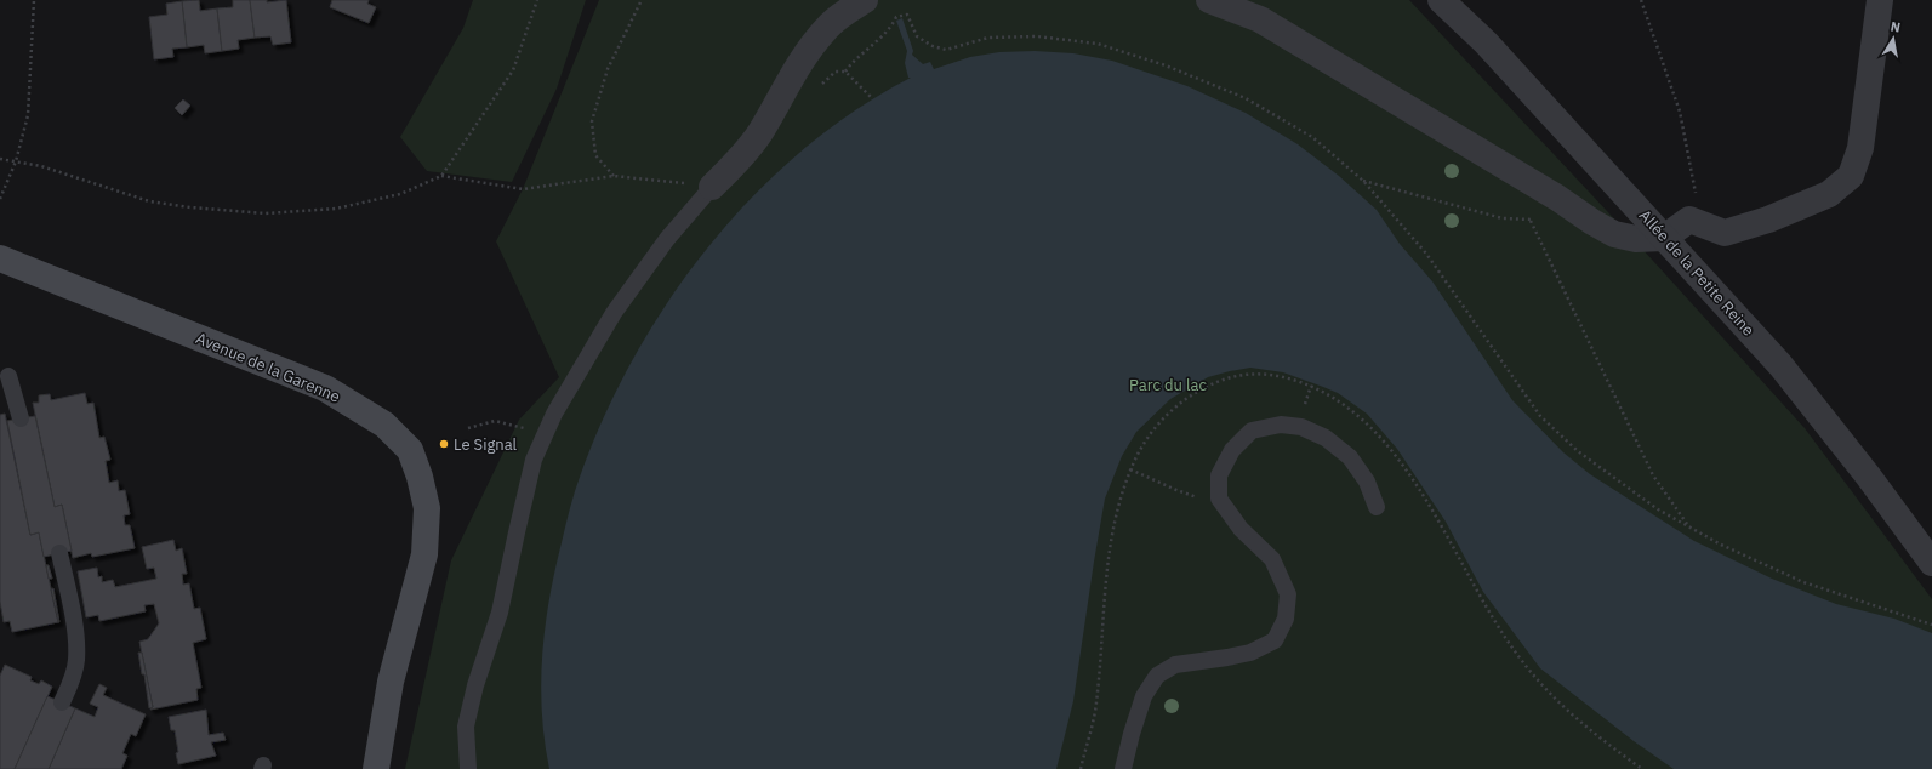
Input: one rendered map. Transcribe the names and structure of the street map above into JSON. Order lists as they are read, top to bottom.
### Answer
{
  "streets": {
    "street": ["Allée de la Petite Reine", "Avenue de la Garenne"]
  },
  "parks": ["Parc du lac"],
  "places": ["Le Signal"],
  "north": "top"
}
